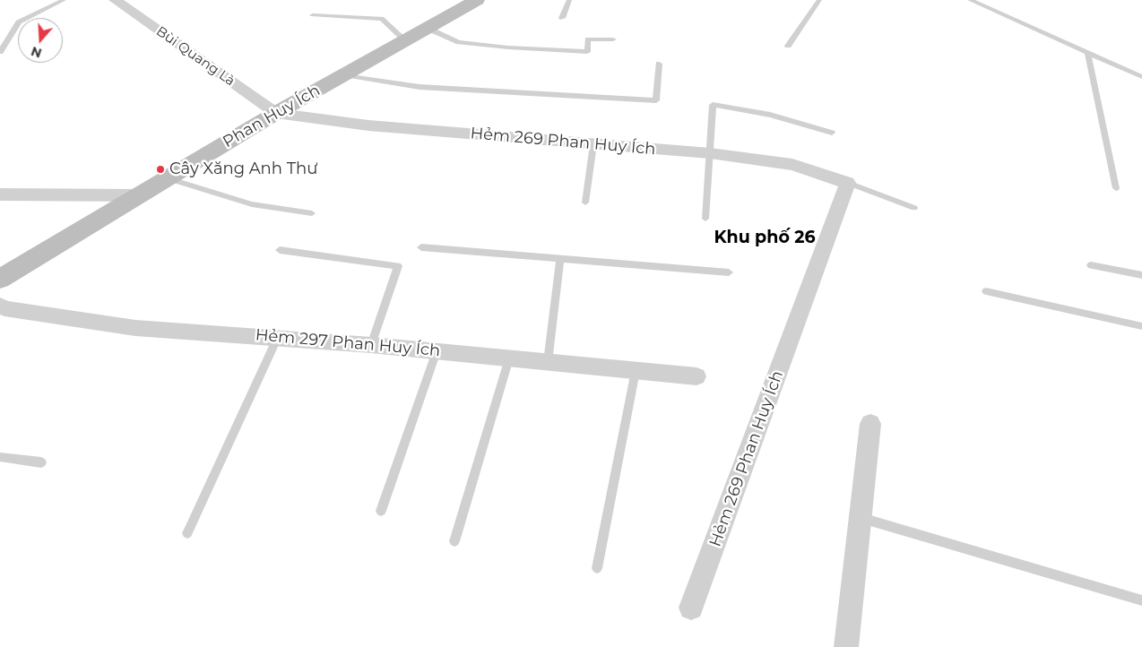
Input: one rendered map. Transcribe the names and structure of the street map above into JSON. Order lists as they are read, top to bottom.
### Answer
{
  "streets": {
    "main road": ["Phan Huy Ích"],
    "street": ["Bùi Quang Là", "Hẻm 269 Phan Huy Ích", "Hẻm 297 Phan Huy Ích"]
  },
  "crossings": [
    ["Bùi Quang Là", "Phan Huy Ích"],
    ["Bùi Quang Là", "Hẻm 269 Phan Huy Ích"],
    ["Phan Huy Ích", "Hẻm 269 Phan Huy Ích"]
  ],
  "districts": ["Khu phố 26"],
  "places": ["Cây Xăng Anh Thư"],
  "north": "bottom"
}
